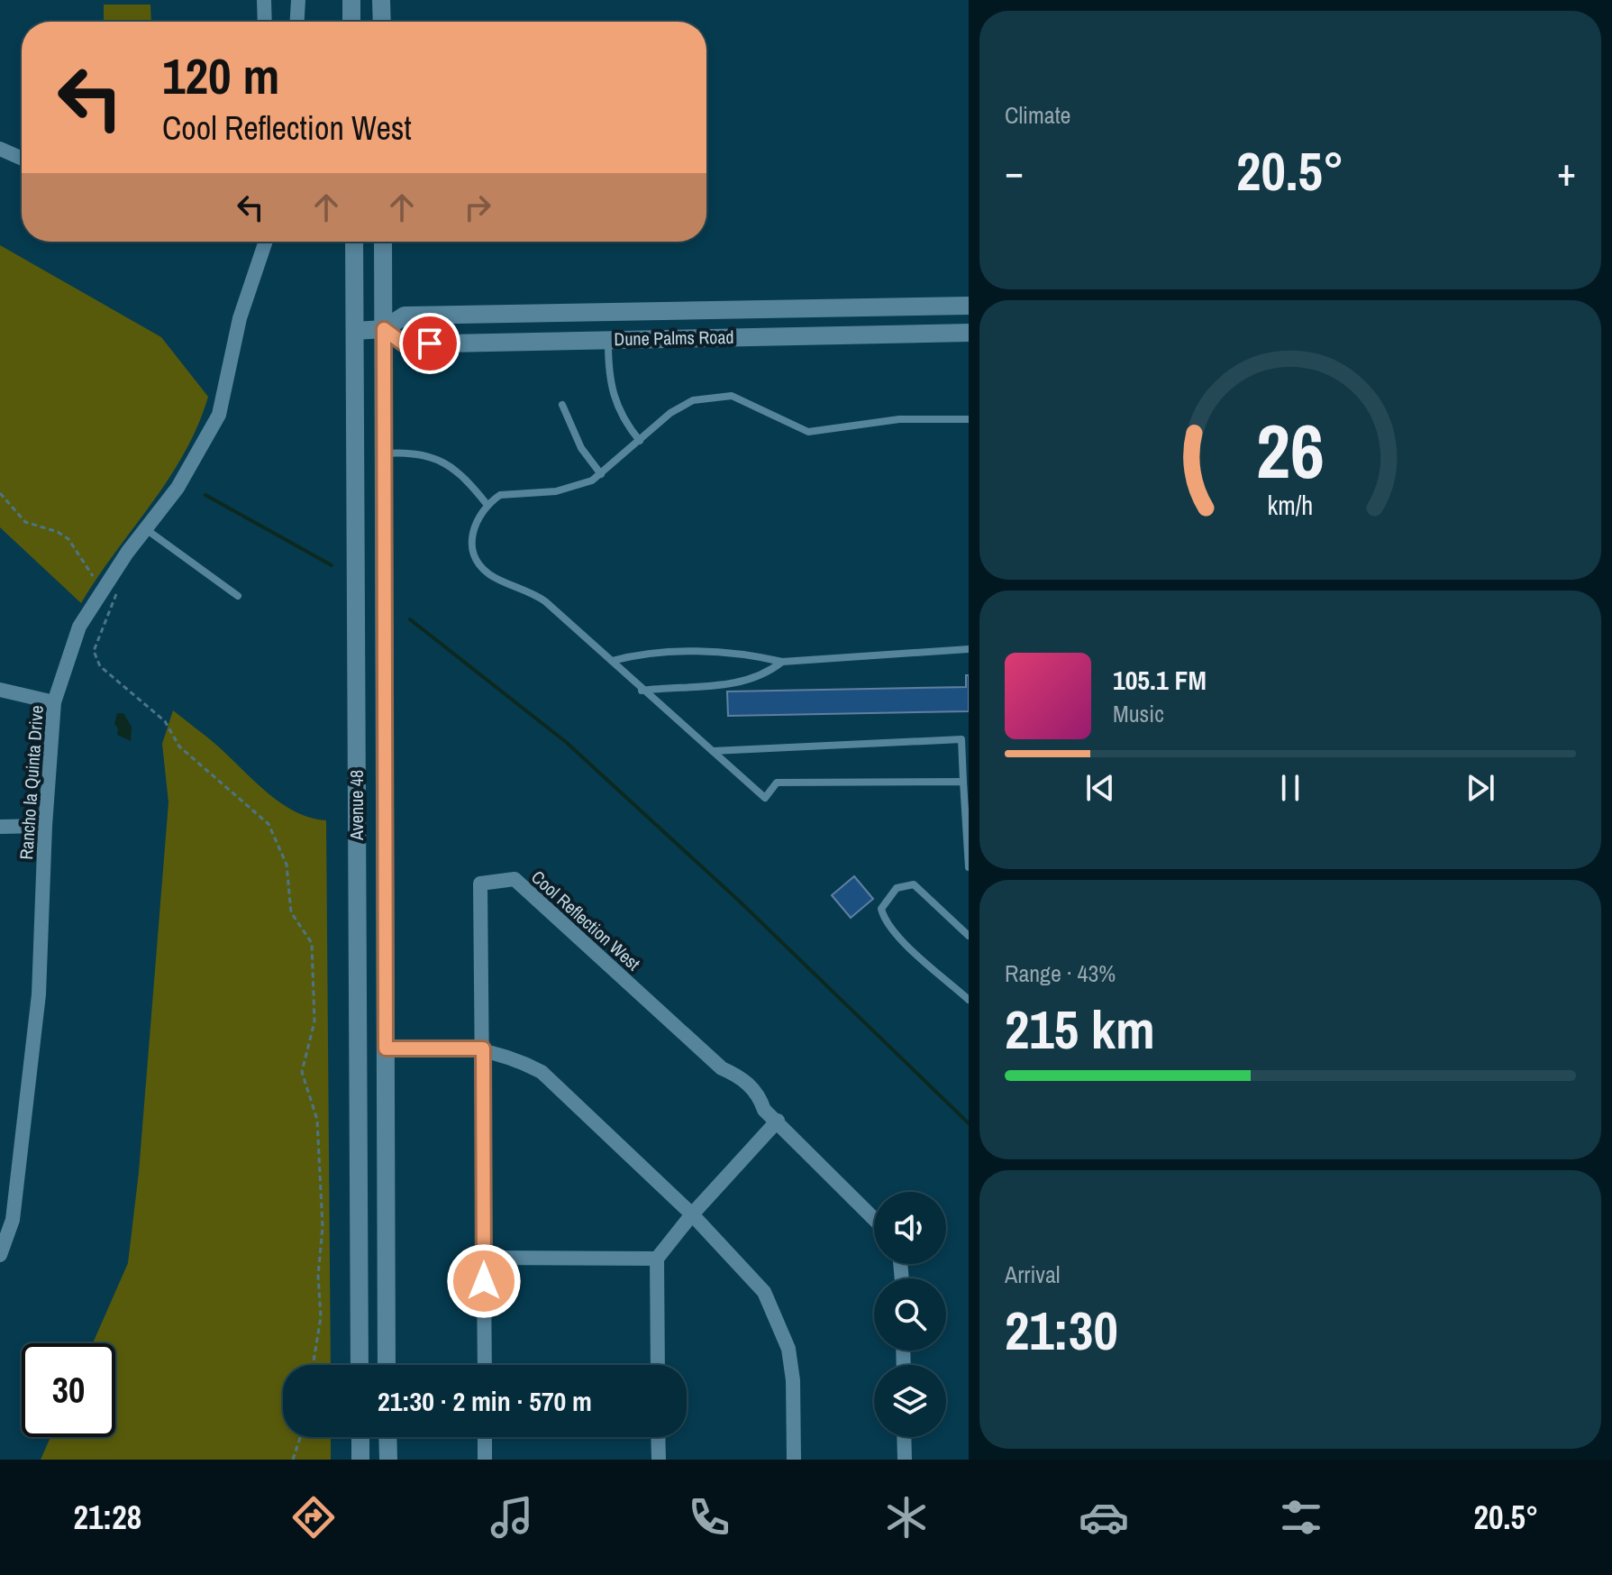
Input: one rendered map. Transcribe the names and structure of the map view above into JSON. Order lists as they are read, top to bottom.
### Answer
{
  "streets": {
    "main road": ["Dune Palms Road", "Avenue 48"],
    "street": ["Rancho la Quinta Drive", "Cool Reflection West"]
  },
  "crossings": [
    ["Dune Palms Road", "Avenue 48"]
  ],
  "page": {
    "tile": [
      "Climate",
      ["Range · 43%", "215 km"],
      ["Arrival", "21:30"]
    ],
    "turn": ["120 m", "Cool Reflection West"],
    "heat": ["−", "20.5°", "+"],
    "song": ["105.1 FM", "Music"],
    "limit": "30",
    "trip": "21:30 · 2 min · 570 m",
    "tabs": ["21:28", "20.5°"],
    "gauge": ["26", "km/h"]
  }
}
